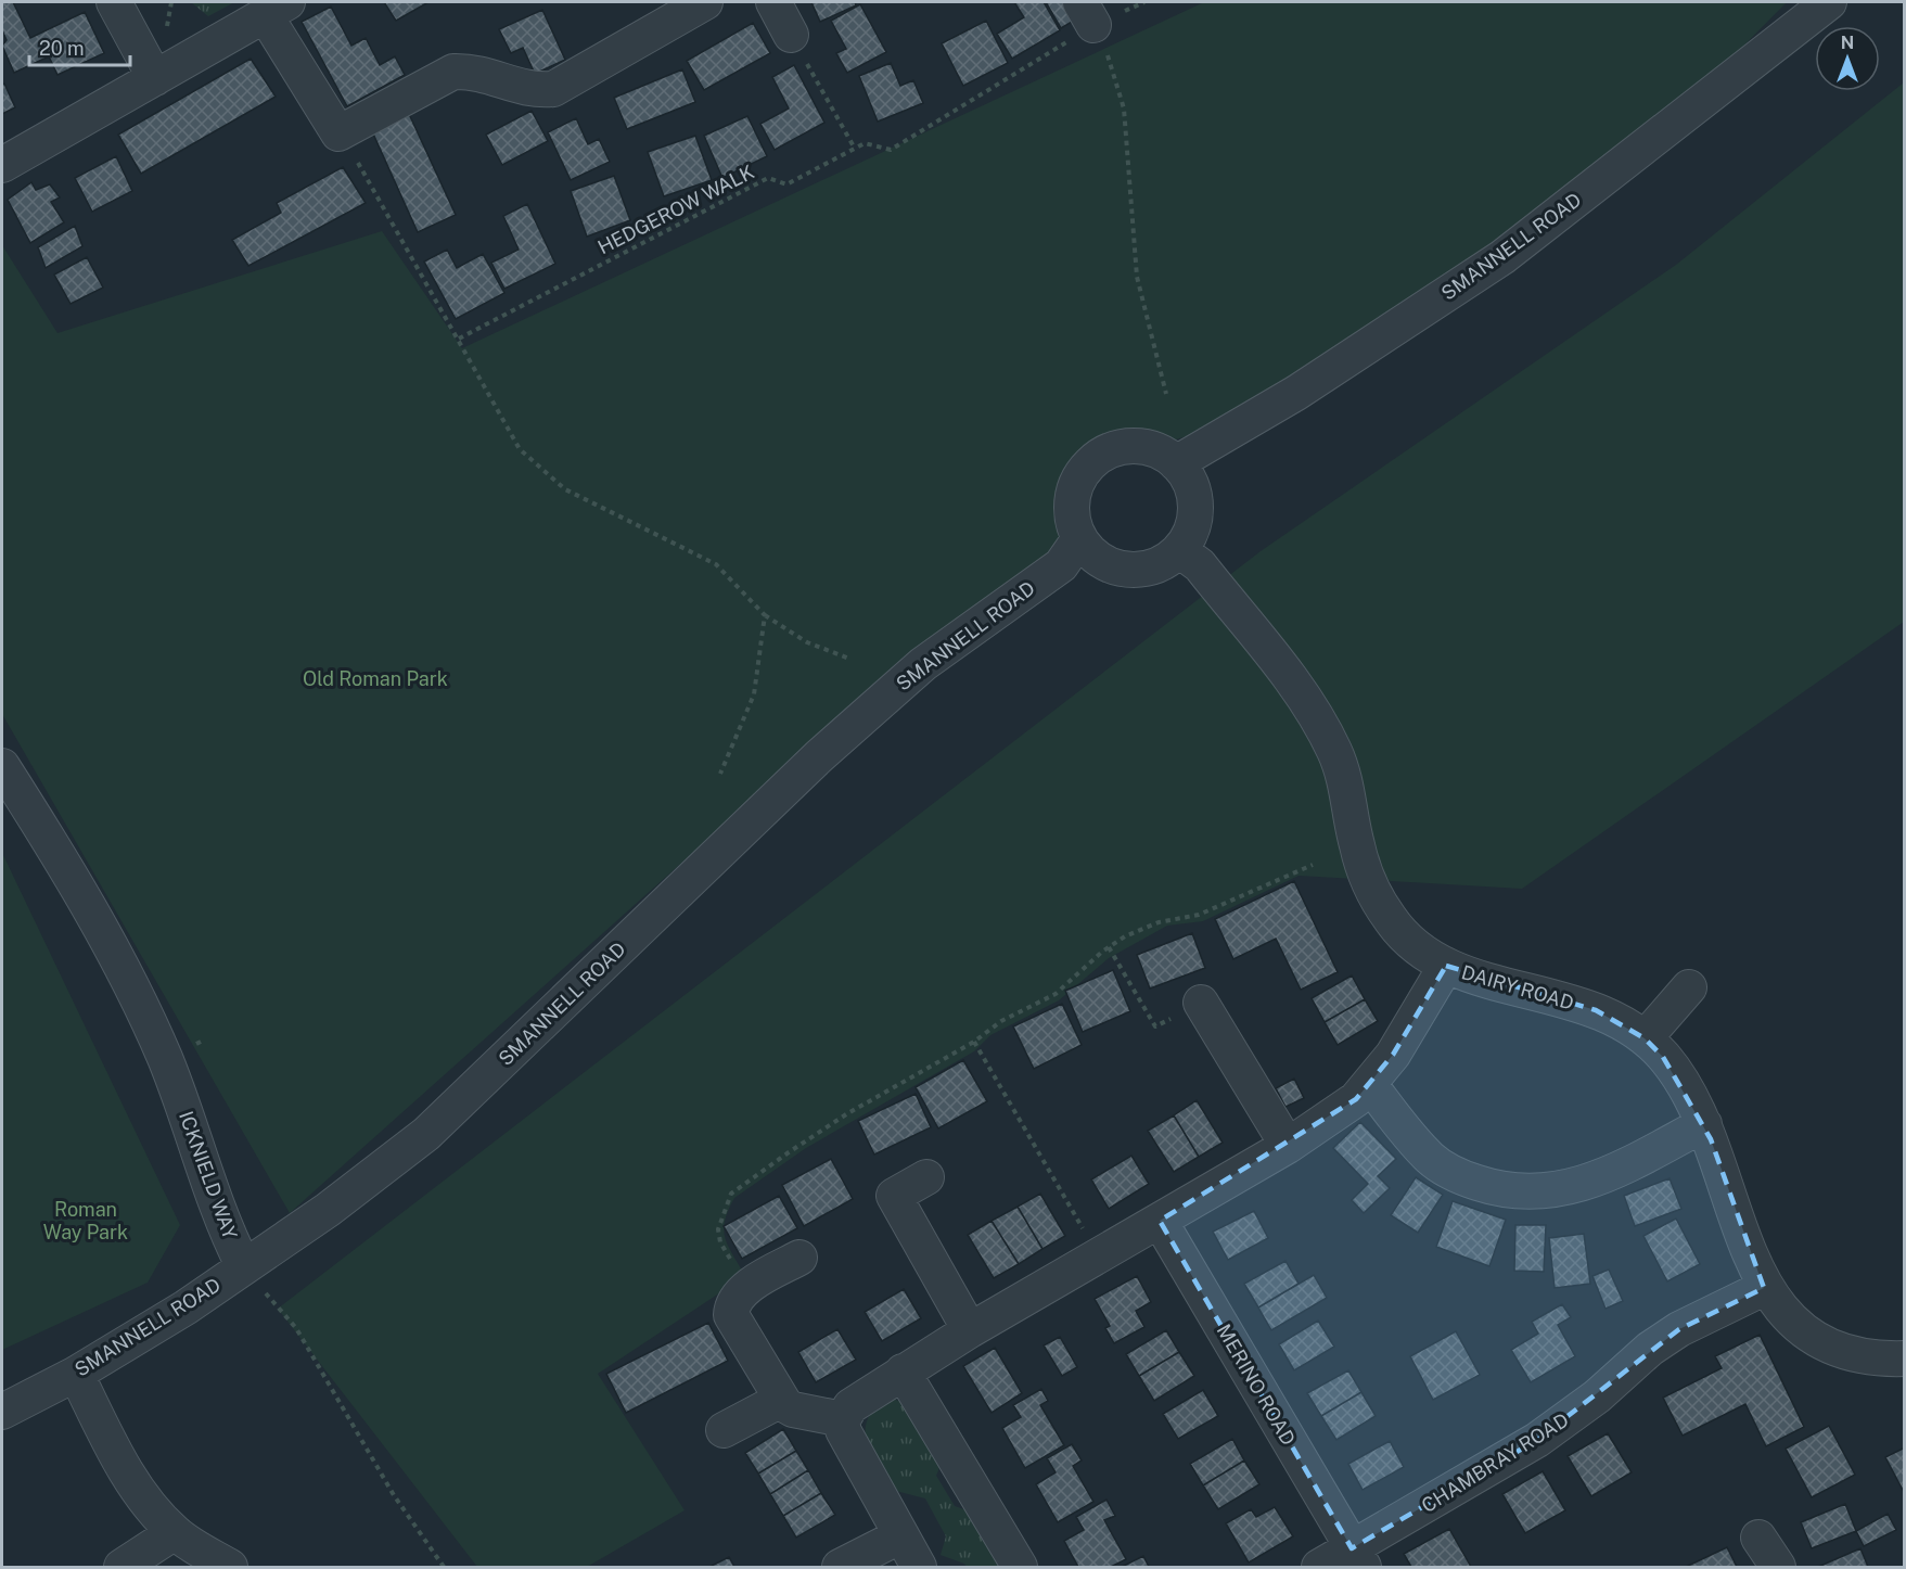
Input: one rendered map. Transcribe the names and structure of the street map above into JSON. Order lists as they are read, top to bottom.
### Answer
{
  "streets": {
    "street": [
      "SMANNELL ROAD",
      "DAIRY ROAD",
      "ICKNIELD WAY",
      "MERINO ROAD",
      "CHAMBRAY ROAD"
    ],
    "path": ["HEDGEROW WALK"]
  },
  "crossings": [
    ["SMANNELL ROAD", "DAIRY ROAD"],
    ["SMANNELL ROAD", "ICKNIELD WAY"],
    ["DAIRY ROAD", "CHAMBRAY ROAD"],
    ["MERINO ROAD", "CHAMBRAY ROAD"]
  ],
  "parks": ["Old Roman Park", "Roman Way Park"],
  "scale_bar": "20 m",
  "north": "top"
}
